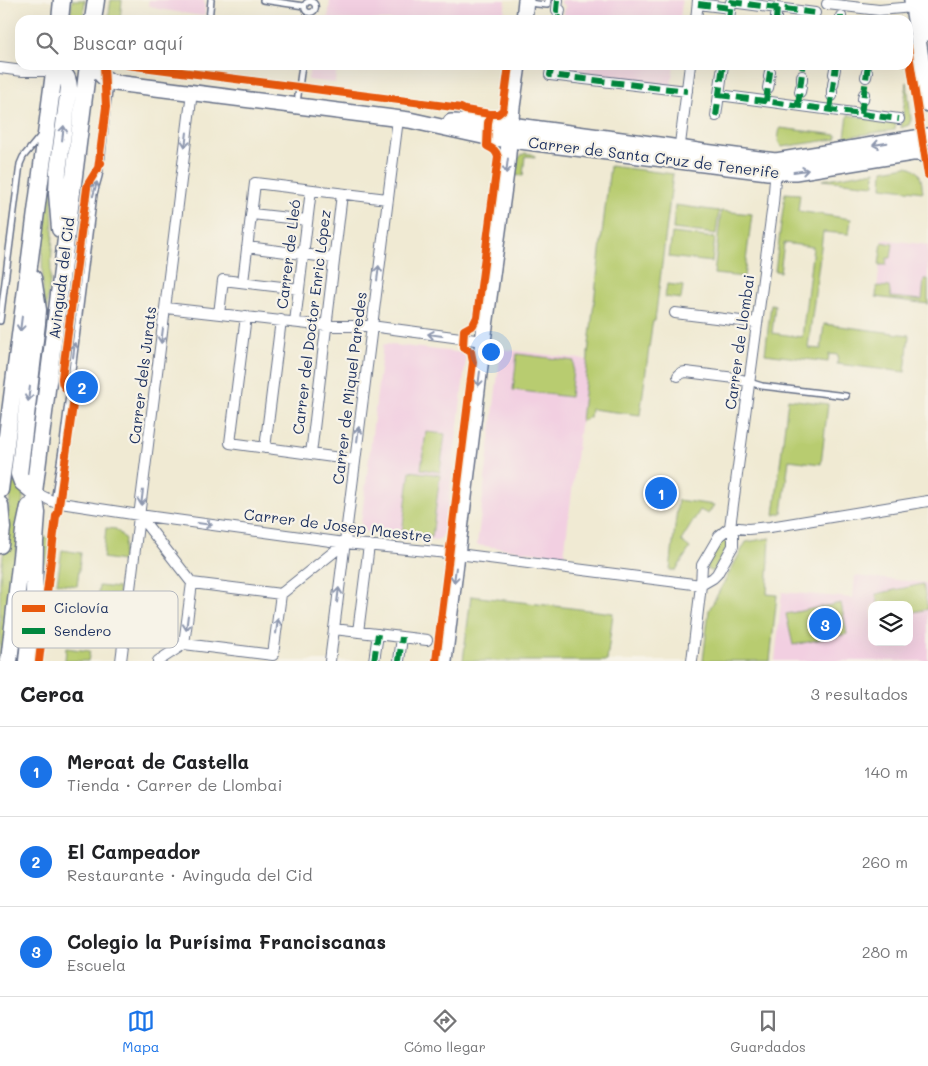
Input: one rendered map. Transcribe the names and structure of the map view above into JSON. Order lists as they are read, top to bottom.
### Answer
{
  "streets": {
    "main road": ["Avinguda del Cid"],
    "street": [
      "Carrer de Santa Cruz de Tenerife",
      "Carrer de Lleó",
      "Carrer del Doctor Enric López",
      "Carrer de Llombai",
      "Carrer dels Jurats",
      "Carrer de Miquel Paredes",
      "Carrer de Josep Maestre"
    ]
  },
  "crossings": [
    ["Carrer de Santa Cruz de Tenerife", "Avinguda del Cid"],
    ["Carrer de Santa Cruz de Tenerife", "Carrer de Llombai"],
    ["Carrer de Santa Cruz de Tenerife", "Carrer dels Jurats"],
    ["Carrer de Santa Cruz de Tenerife", "Carrer de Miquel Paredes"],
    ["Avinguda del Cid", "Carrer de Josep Maestre"],
    ["Carrer de Llombai", "Carrer de Josep Maestre"],
    ["Carrer dels Jurats", "Carrer de Josep Maestre"],
    ["Carrer de Miquel Paredes", "Carrer de Josep Maestre"]
  ],
  "one_way": ["Carrer dels Jurats"],
  "legend": ["Ciclovía", "Sendero"],
  "page": {
    "search": "Buscar aquí",
    "pins": ["2", "1", "3"],
    "heading": ["Cerca", "3 resultados"],
    "list": [
      {
        "mark": "1",
        "name": "Mercat de Castella",
        "note": "Tienda · Carrer de Llombai",
        "value": "140 m"
      },
      {
        "mark": "2",
        "name": "El Campeador",
        "note": "Restaurante · Avinguda del Cid",
        "value": "260 m"
      },
      {
        "mark": "3",
        "name": "Colegio la Purísima Franciscanas",
        "note": "Escuela",
        "value": "280 m"
      }
    ],
    "nav": ["Mapa", "Cómo llegar", "Guardados"]
  }
}
